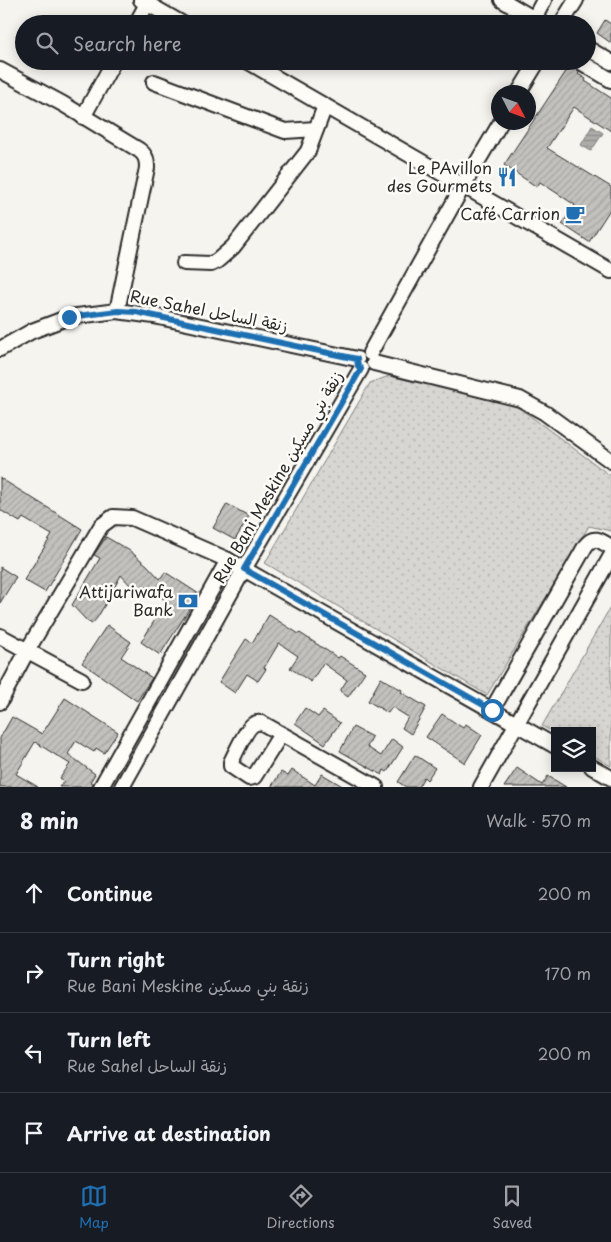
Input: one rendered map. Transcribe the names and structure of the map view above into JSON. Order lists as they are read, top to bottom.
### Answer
{
  "streets": {
    "street": ["Rue Sahel زنقة الساحل", "Rue Bani Meskine زنقة بني مسكين"]
  },
  "crossings": [
    ["Rue Sahel زنقة الساحل", "Rue Bani Meskine زنقة بني مسكين"]
  ],
  "places": {
    "restaurant": ["Le PAvillon des Gourmets"],
    "cafe": ["Café Carrion"],
    "bank": ["Attijariwafa Bank"]
  },
  "north": "bottom right",
  "page": {
    "search": "Search here",
    "heading": ["8 min", "Walk · 570 m"],
    "list": [
      ["Continue", "200 m"],
      ["Turn right", "Rue Bani Meskine زنقة بني مسكين", "170 m"],
      ["Turn left", "Rue Sahel زنقة الساحل", "200 m"],
      "Arrive at destination"
    ],
    "nav": ["Map", "Directions", "Saved"]
  }
}
